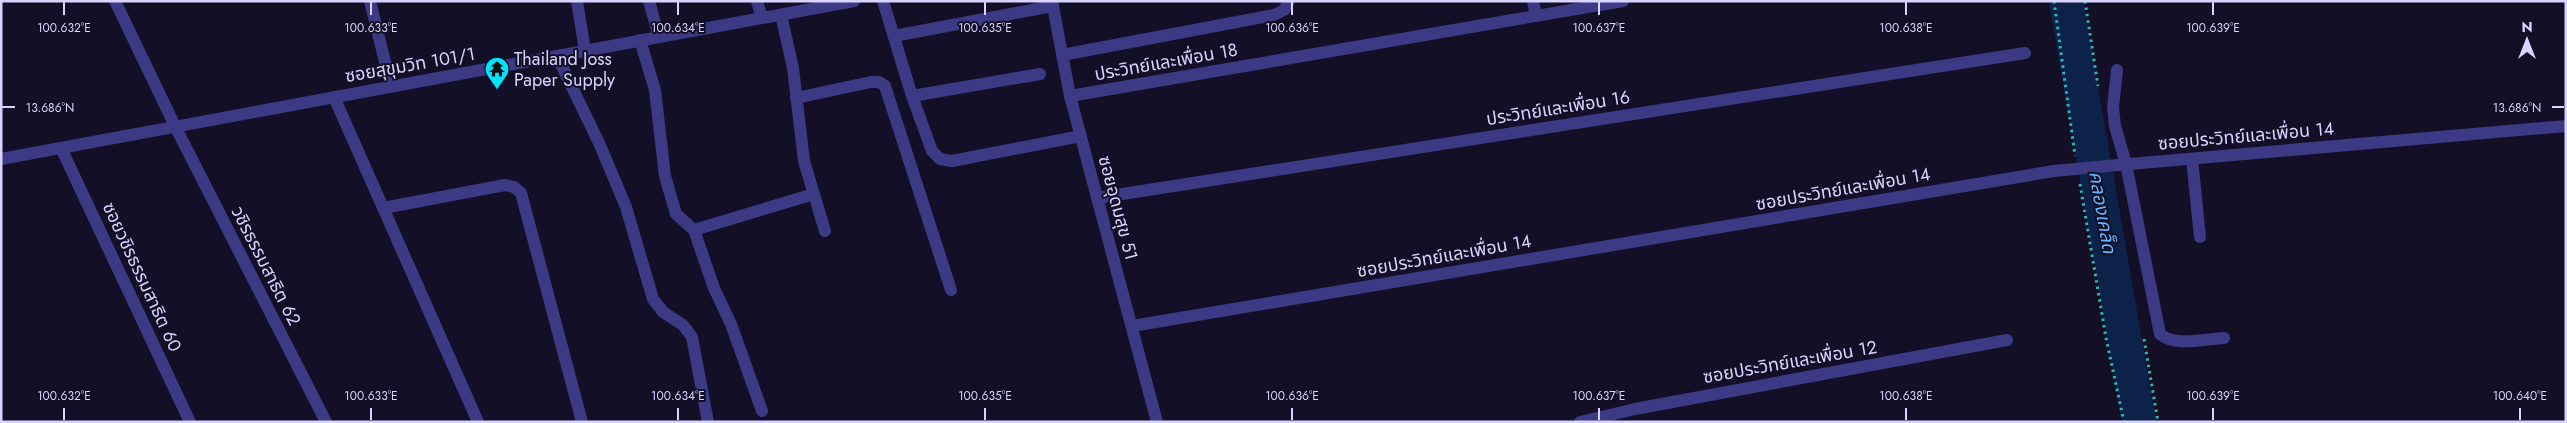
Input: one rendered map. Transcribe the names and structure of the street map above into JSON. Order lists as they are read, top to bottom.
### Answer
{
  "streets": {
    "street": [
      "ประวิทย์และเพื่อน 18",
      "ซอยสุขุมวิท 101/1",
      "ประวิทย์และเพื่อน 16",
      "ซอยประวิทย์และเพื่อน 14",
      "ซอยอุดมสุข 51",
      "วชิรธรรมสาธิต 62",
      "ซอยวชิรธรรมสาธิต 60",
      "ซอยประวิทย์และเพื่อน 12"
    ]
  },
  "crossings": [
    ["ประวิทย์และเพื่อน 18", "ซอยอุดมสุข 51"],
    ["ซอยสุขุมวิท 101/1", "วชิรธรรมสาธิต 62"],
    ["ซอยสุขุมวิท 101/1", "ซอยวชิรธรรมสาธิต 60"],
    ["ประวิทย์และเพื่อน 16", "ซอยอุดมสุข 51"],
    ["ซอยประวิทย์และเพื่อน 14", "ซอยอุดมสุข 51"]
  ],
  "water": ["คลองเคล็ด"],
  "places": {
    "temple": ["Thailand Joss Paper Supply"]
  },
  "north": "top",
  "coordinates": [
    "100.632°E",
    "100.633°E",
    "100.634°E",
    "100.635°E",
    "100.636°E",
    "100.637°E",
    "100.638°E",
    "100.639°E",
    "13.686°N",
    "100.640°E"
  ]
}
